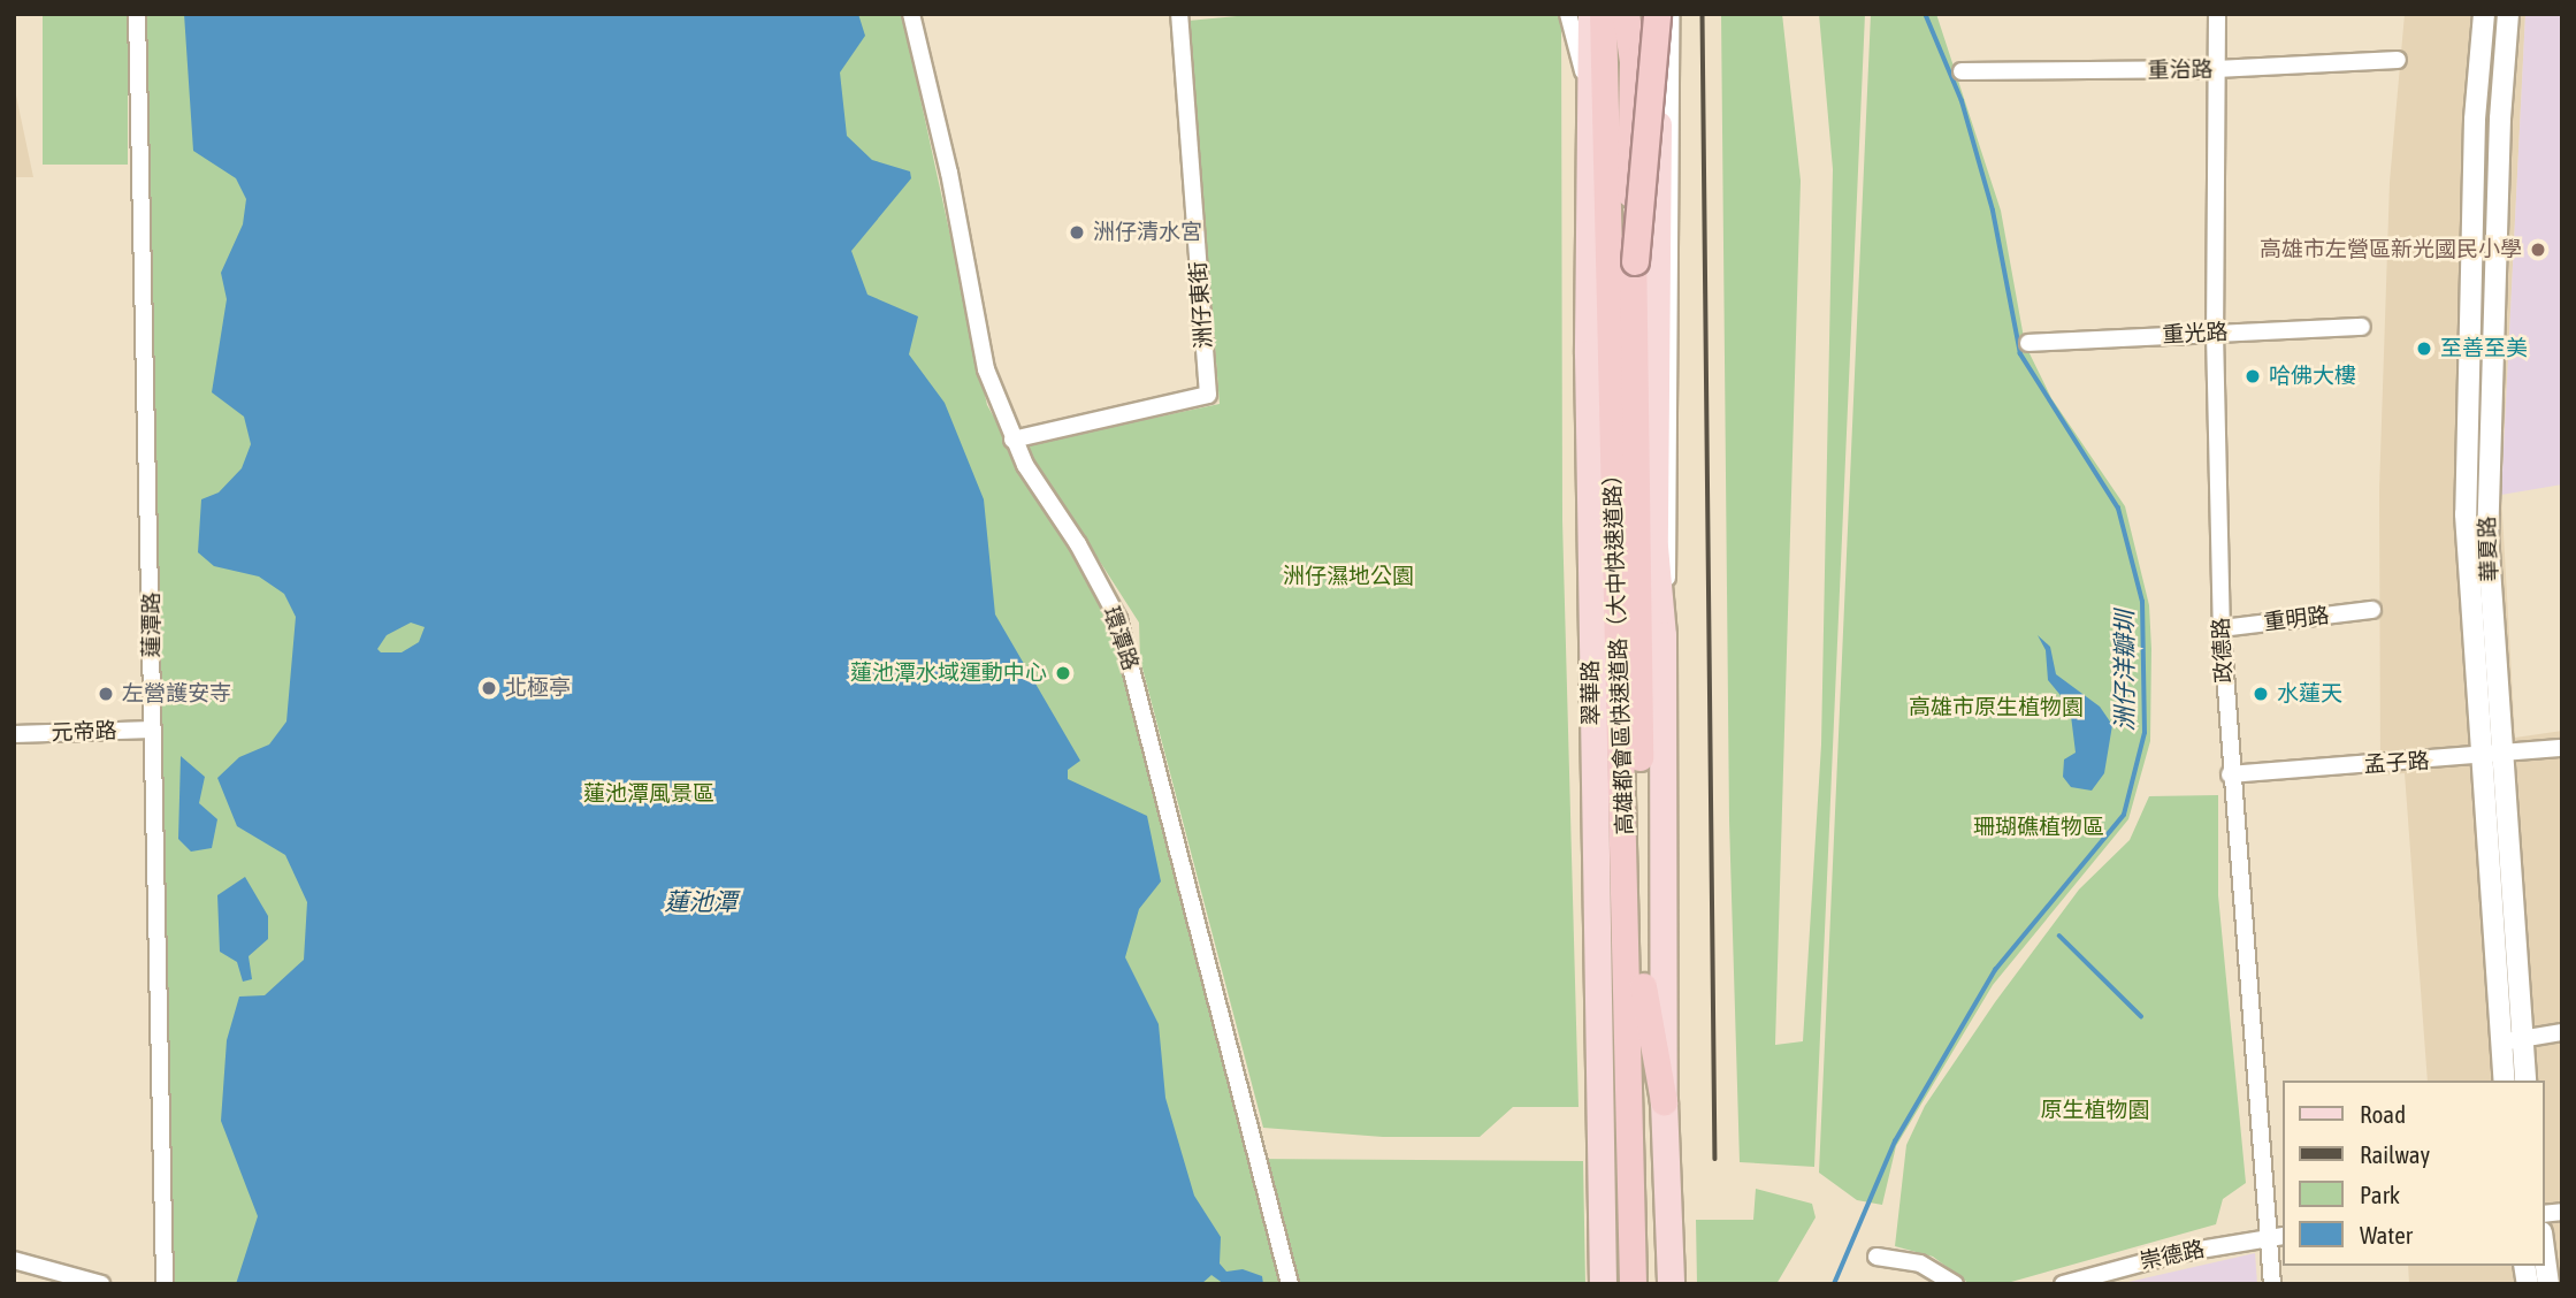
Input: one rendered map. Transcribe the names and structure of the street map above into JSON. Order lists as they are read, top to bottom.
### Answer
{
  "streets": {
    "highway": ["高雄都會區快速道路（大中快速道路）"],
    "main road": ["翠華路"],
    "street": [
      "重治路",
      "洲仔東街",
      "重光路",
      "華夏路",
      "重明路",
      "蓮潭路",
      "環潭路",
      "政德路",
      "元帝路",
      "孟子路",
      "崇德路"
    ]
  },
  "crossings": [
    ["重治路", "政德路"],
    ["洲仔東街", "環潭路"],
    ["重光路", "政德路"],
    ["華夏路", "孟子路"],
    ["重明路", "政德路"],
    ["蓮潭路", "元帝路"],
    ["政德路", "孟子路"],
    ["政德路", "崇德路"]
  ],
  "water": ["洲仔洋瓣圳", "蓮池潭"],
  "parks": [
    "洲仔濕地公園",
    "高雄市原生植物園",
    "蓮池潭風景區",
    "珊瑚礁植物區",
    "原生植物園"
  ],
  "places": [
    "洲仔清水宮",
    "高雄市左營區新光國民小學",
    "至善至美",
    "哈佛大樓",
    "蓮池潭水域運動中心",
    "北極亭",
    "左營護安寺",
    "水蓮天"
  ],
  "legend": [
    "Road",
    "Railway",
    "Park",
    "Water"
  ]
}
